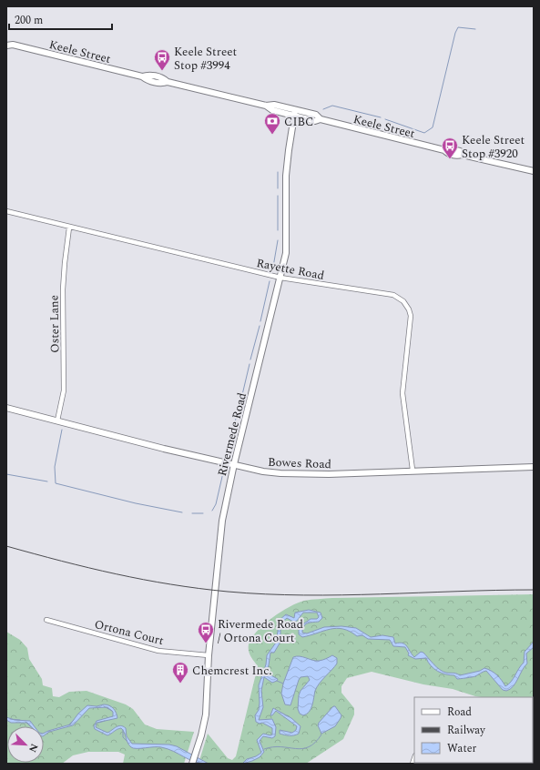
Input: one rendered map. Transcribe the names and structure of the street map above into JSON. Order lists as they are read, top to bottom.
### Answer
{
  "streets": {
    "street": [
      "Keele Street",
      "Rayette Road",
      "Oster Lane",
      "Rivermede Road",
      "Bowes Road",
      "Ortona Court"
    ]
  },
  "crossings": [
    ["Keele Street", "Rivermede Road"],
    ["Rayette Road", "Oster Lane"],
    ["Rayette Road", "Rivermede Road"],
    ["Rayette Road", "Bowes Road"],
    ["Oster Lane", "Bowes Road"],
    ["Rivermede Road", "Bowes Road"],
    ["Rivermede Road", "Ortona Court"]
  ],
  "places": {
    "bus stop": ["Keele Street Stop #3994", "Keele Street Stop #3920", "Rivermede Road / Ortona Court"],
    "bank": ["CIBC"],
    "building": ["Chemcrest Inc."]
  },
  "legend": ["Road", "Railway", "Water"],
  "scale_bar": "200 m",
  "north": "bottom right"
}
